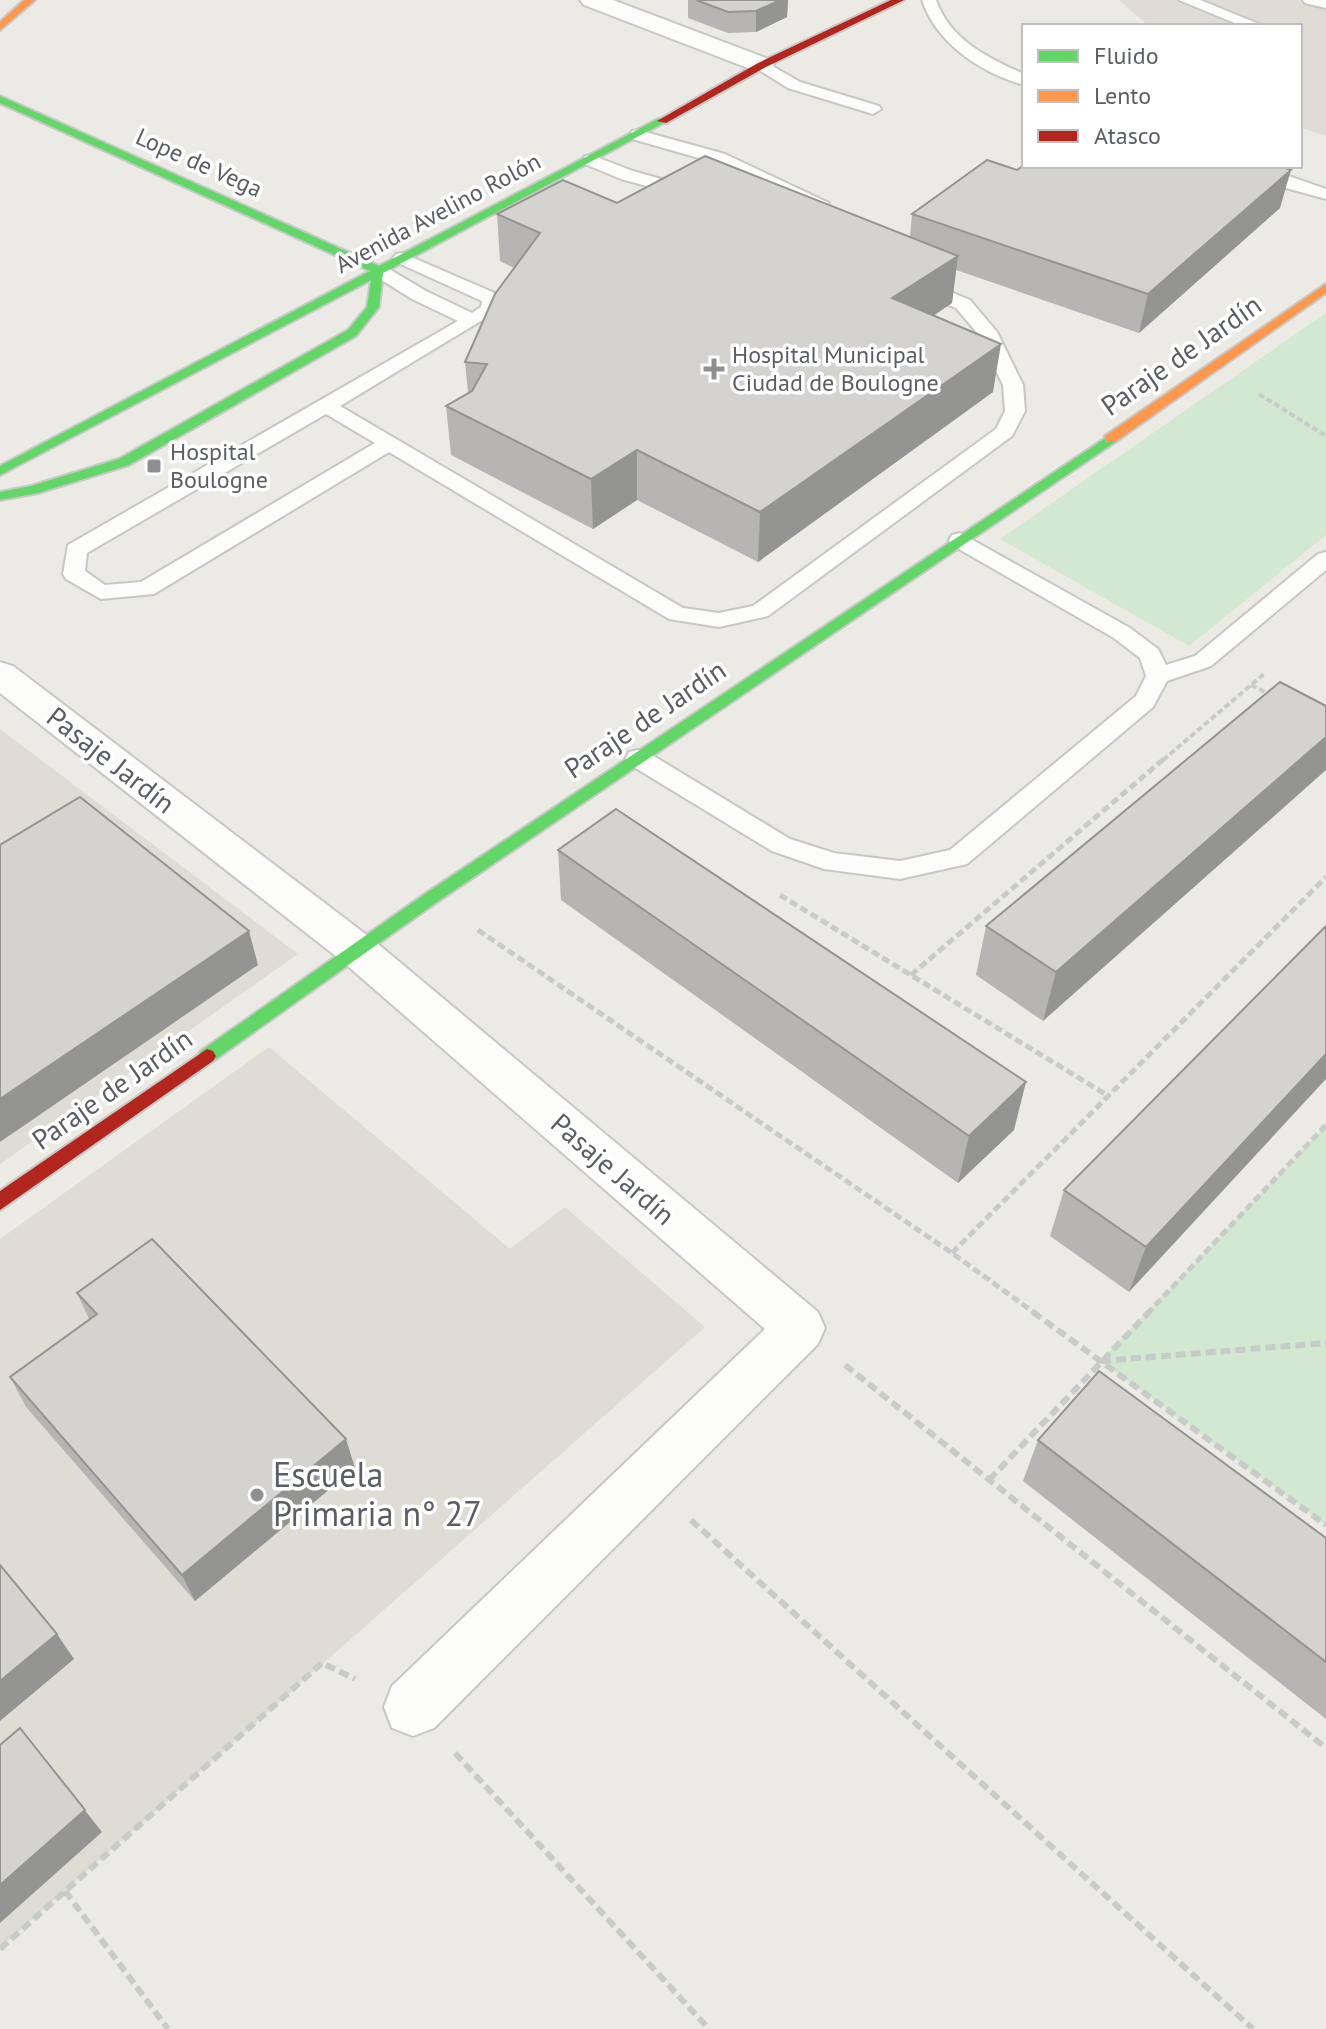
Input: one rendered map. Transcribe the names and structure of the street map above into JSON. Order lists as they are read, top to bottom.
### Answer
{
  "streets": {
    "street": [
      "Lope de Vega",
      "Avenida Avelino Rolón",
      "Paraje de Jardín",
      "Pasaje Jardín"
    ]
  },
  "crossings": [
    ["Lope de Vega", "Avenida Avelino Rolón"],
    ["Paraje de Jardín", "Pasaje Jardín"]
  ],
  "places": {
    "health": ["Hospital Municipal Ciudad de Boulogne"],
    "transit": ["Hospital Boulogne"],
    "other": ["Escuela Primaria n° 27"]
  },
  "legend": ["Fluido", "Lento", "Atasco"]
}
